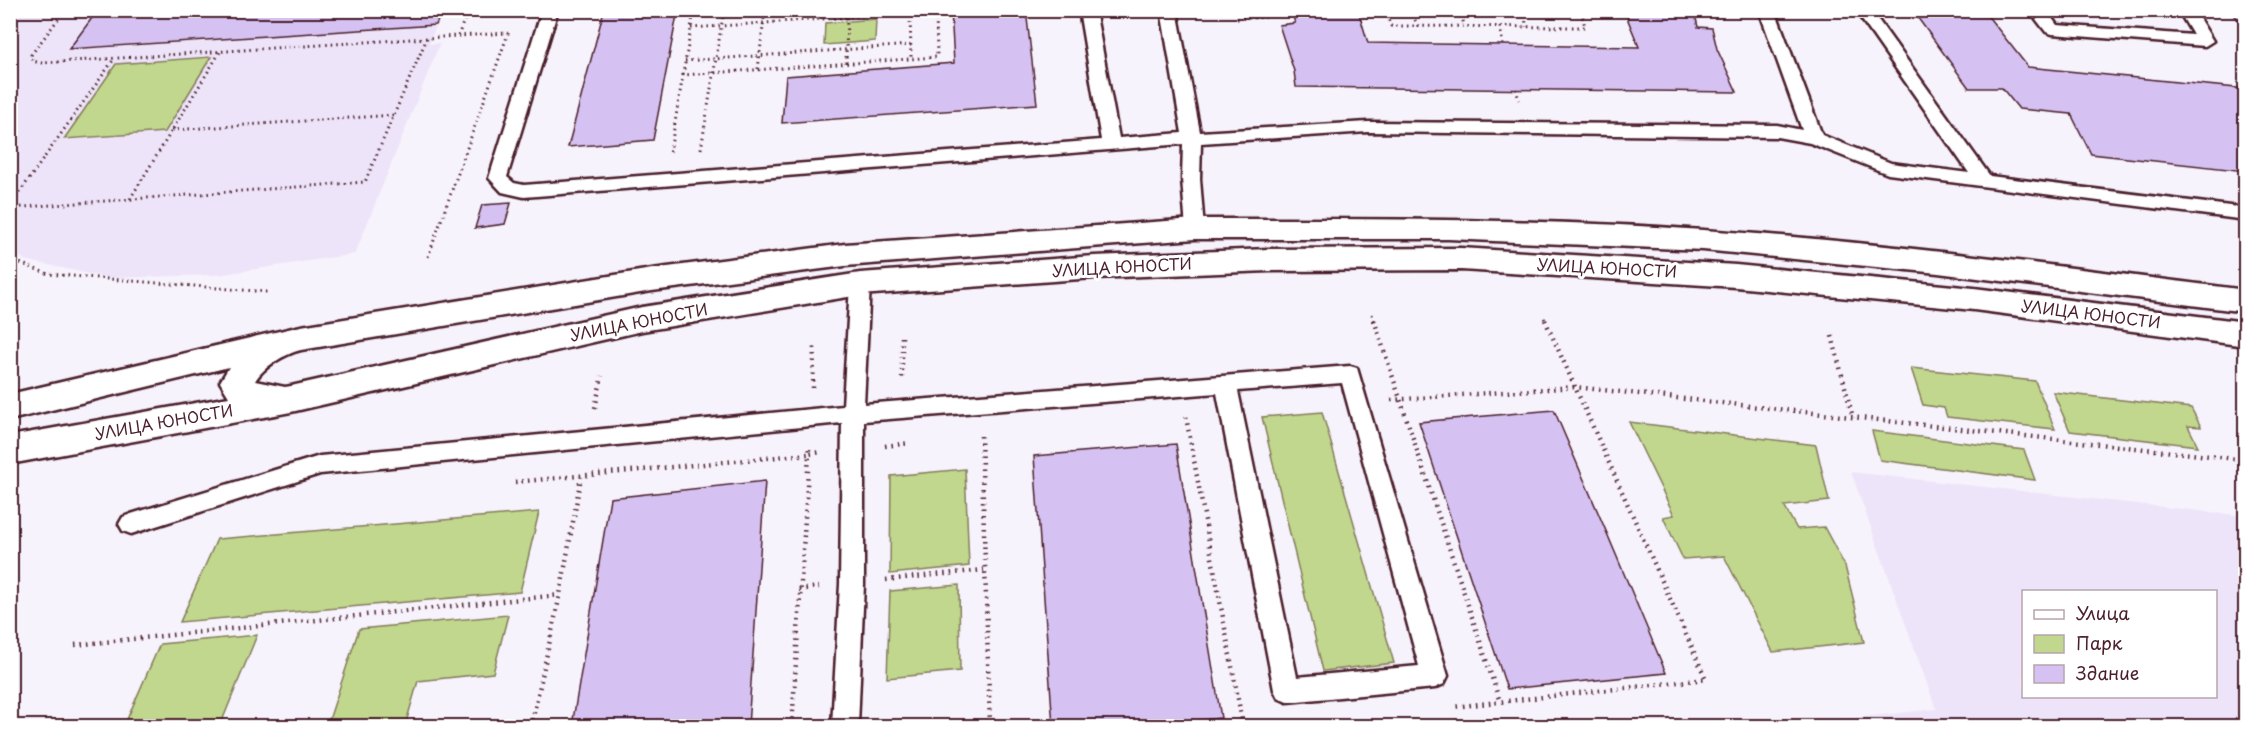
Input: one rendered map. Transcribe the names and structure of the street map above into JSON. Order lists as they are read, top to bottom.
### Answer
{
  "streets": {
    "street": ["УЛИЦА ЮНОСТИ"]
  },
  "legend": ["Улица", "Парк", "Здание"]
}
